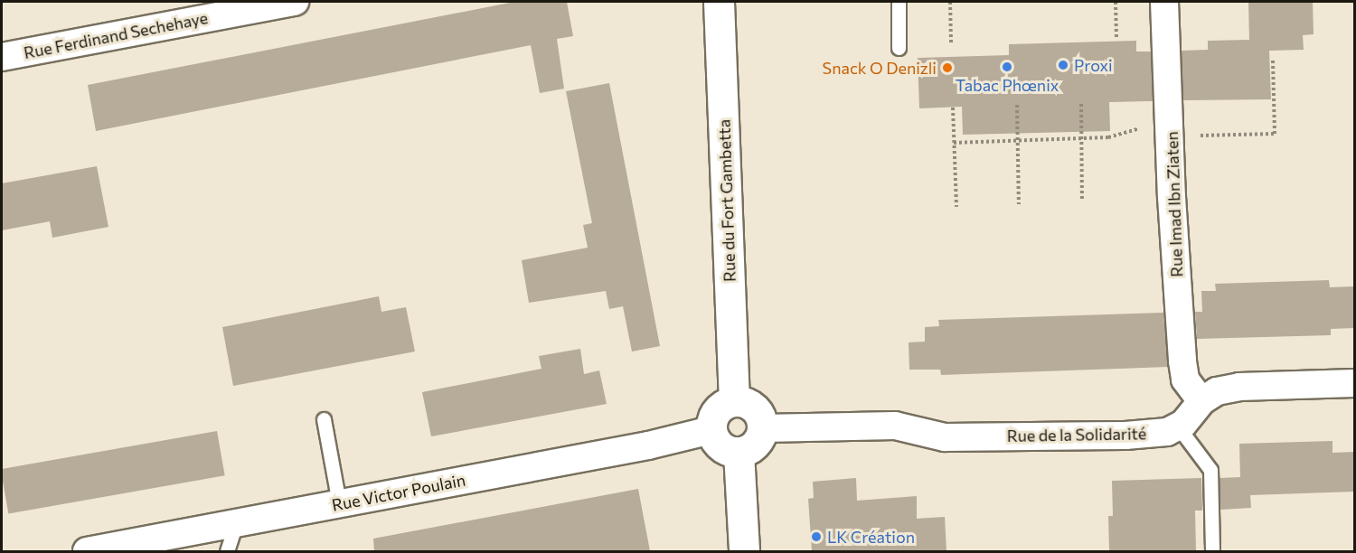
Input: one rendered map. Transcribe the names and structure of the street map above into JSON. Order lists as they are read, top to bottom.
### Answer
{
  "streets": {
    "street": [
      "Rue Ferdinand Sechehaye",
      "Rue du Fort Gambetta",
      "Rue Imad Ibn Ziaten",
      "Rue de la Solidarité",
      "Rue Victor Poulain"
    ]
  },
  "crossings": [
    ["Rue du Fort Gambetta", "Rue de la Solidarité"],
    ["Rue du Fort Gambetta", "Rue Victor Poulain"],
    ["Rue de la Solidarité", "Rue Victor Poulain"]
  ],
  "places": [
    "Proxi",
    "Tabac Phœnix",
    "Snack O Denizli",
    "LK Création"
  ]
}
